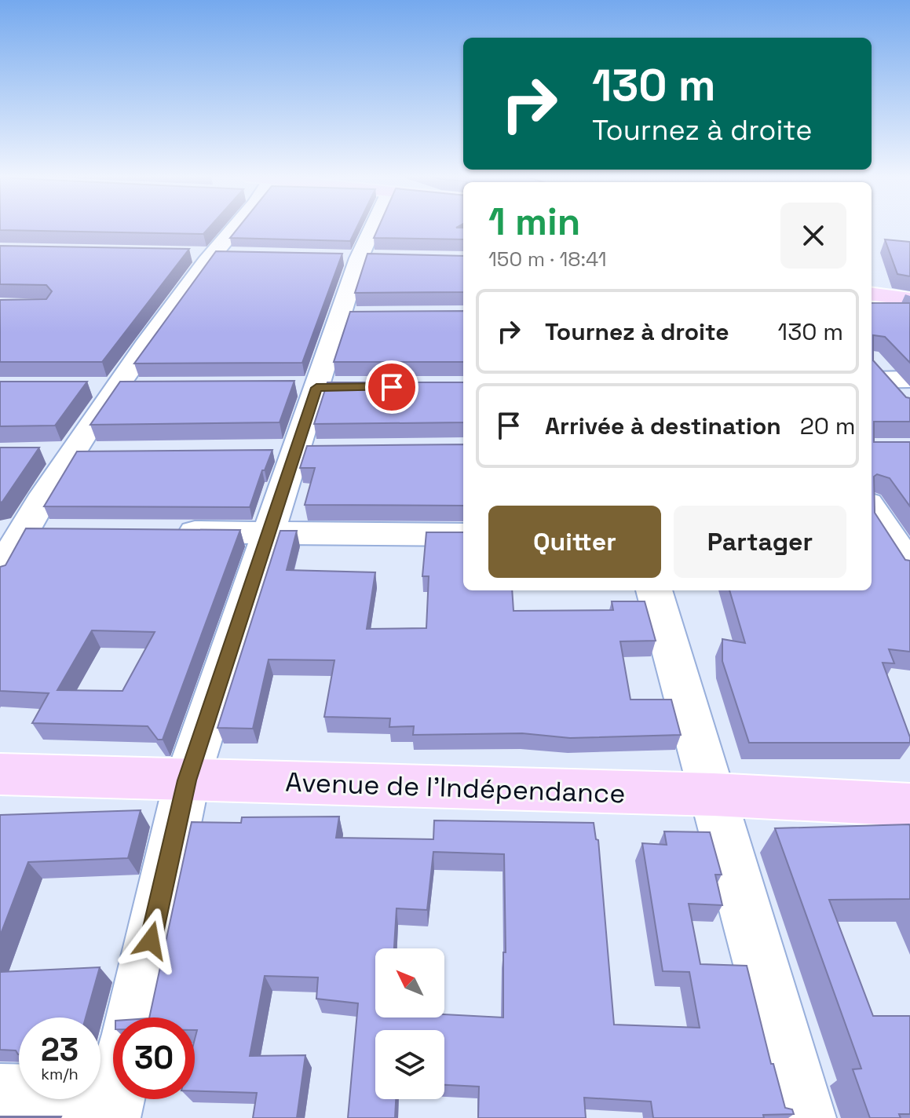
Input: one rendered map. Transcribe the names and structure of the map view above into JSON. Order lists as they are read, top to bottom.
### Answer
{
  "streets": {
    "main road": ["Avenue de l'Indépendance"]
  },
  "north": "top left",
  "page": {
    "turn": ["130 m", "Tournez à droite"],
    "heading": ["1 min", "150 m · 18:41"],
    "list": [
      {
        "name": "Tournez à droite",
        "value": "130 m"
      },
      {
        "name": "Arrivée à destination",
        "value": "20 m"
      }
    ],
    "buttons": ["Quitter", "Partager"],
    "speed": "23 km/h",
    "limit": "30"
  }
}
